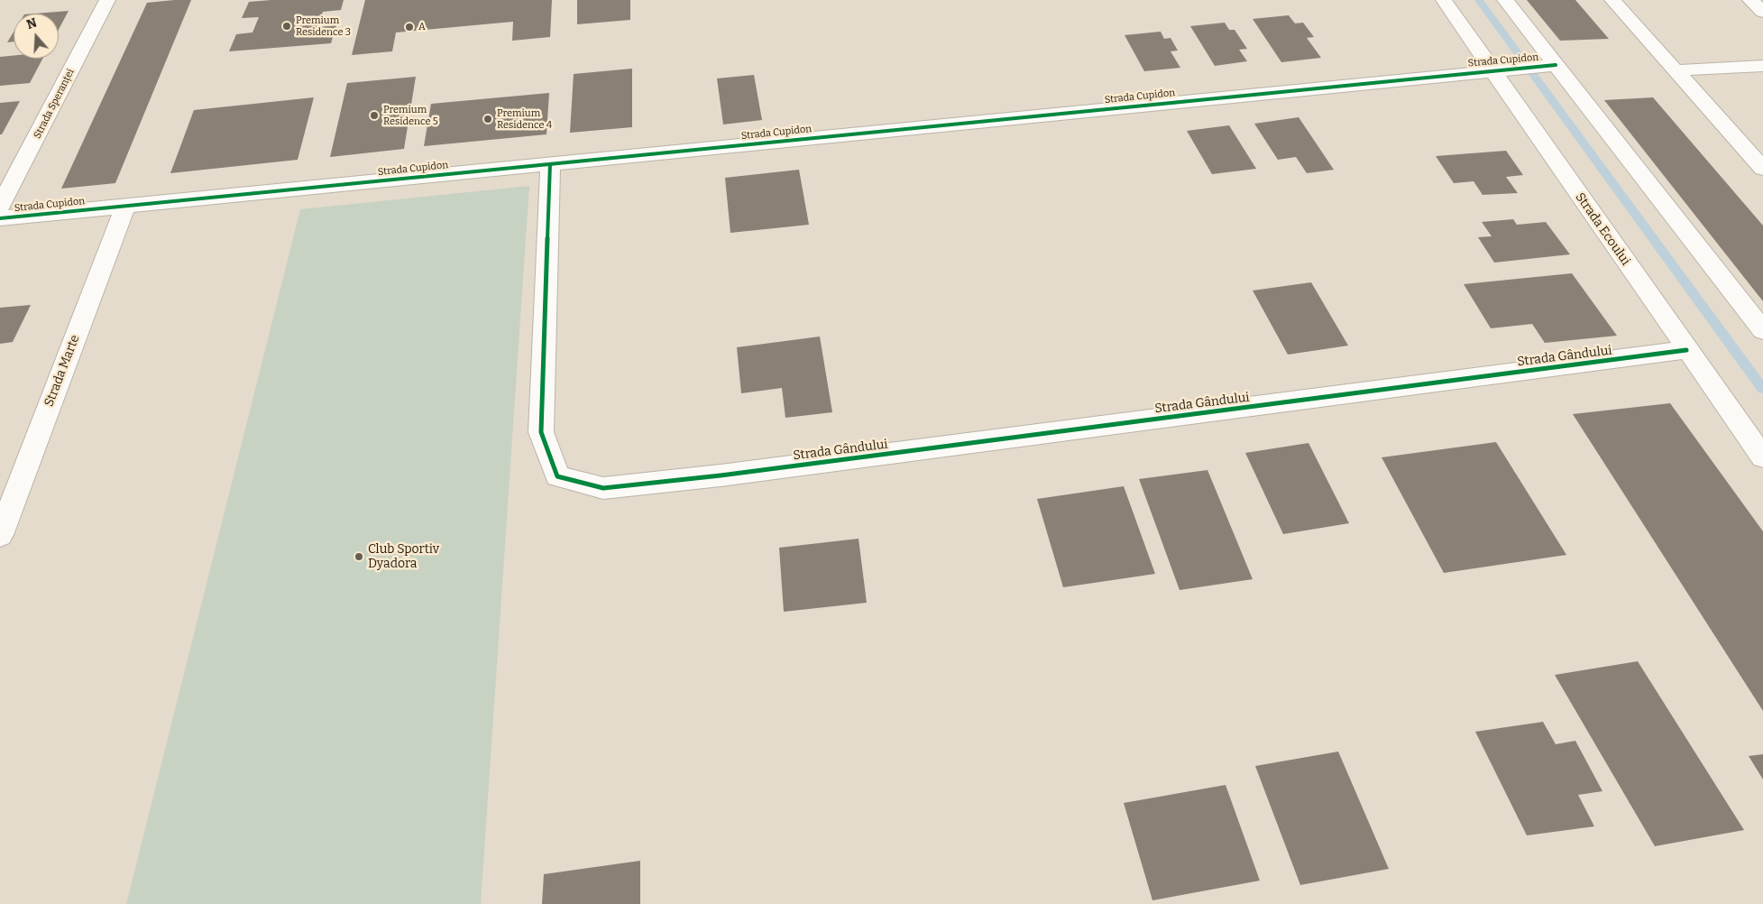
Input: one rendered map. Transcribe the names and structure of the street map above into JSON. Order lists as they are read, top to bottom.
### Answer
{
  "streets": {
    "street": [
      "Strada Cupidon",
      "Strada Speranței",
      "Strada Ecoului",
      "Strada Gândului",
      "Strada Marte"
    ]
  },
  "crossings": [
    ["Strada Cupidon", "Strada Ecoului"],
    ["Strada Cupidon", "Strada Gândului"],
    ["Strada Cupidon", "Strada Marte"],
    ["Strada Ecoului", "Strada Gândului"]
  ],
  "places": [
    "Premium Residence 3",
    "A",
    "Premium Residence 5",
    "Premium Residence 4",
    "Club Sportiv Dyadora"
  ],
  "north": "top"
}
